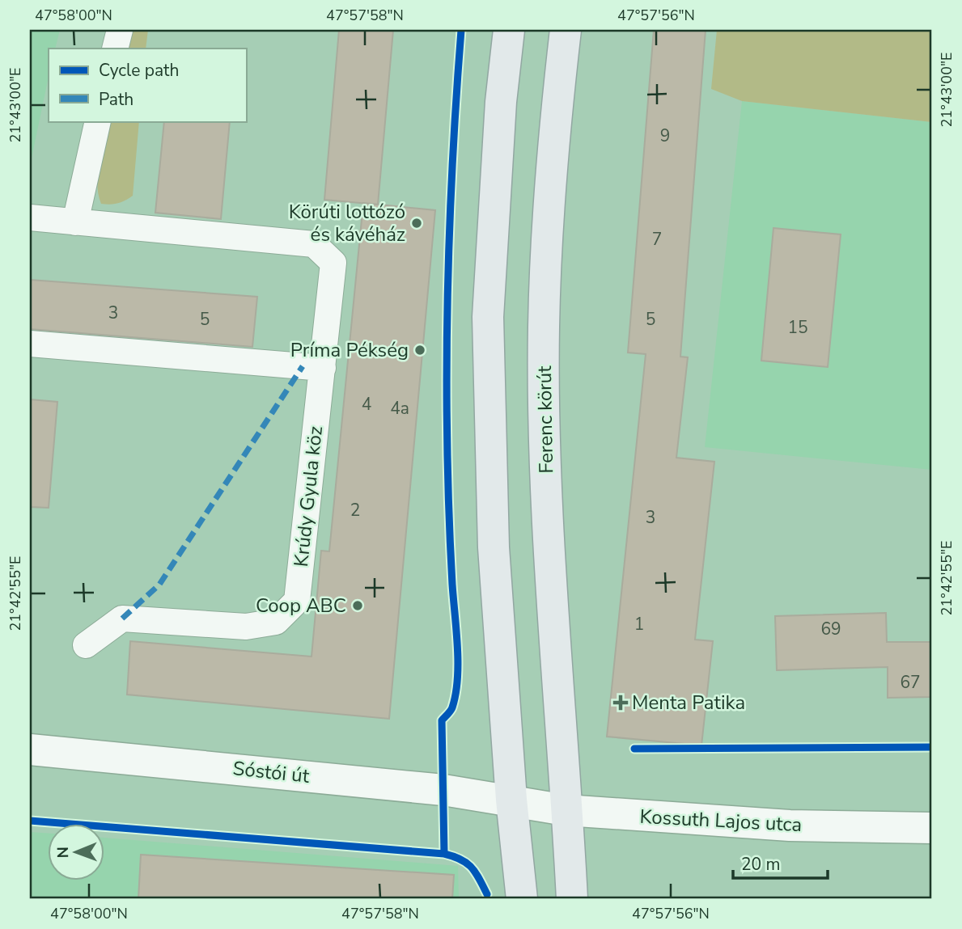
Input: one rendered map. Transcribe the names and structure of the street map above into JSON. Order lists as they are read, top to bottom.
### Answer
{
  "streets": {
    "main road": ["Ferenc körút", "Sóstói út", "Kossuth Lajos utca"],
    "street": ["Krúdy Gyula köz"]
  },
  "crossings": [
    ["Ferenc körút", "Kossuth Lajos utca"],
    ["Sóstói út", "Kossuth Lajos utca"]
  ],
  "places": {
    "other": ["Körúti lottózó és kávéház", "Príma Pékség", "Coop ABC"],
    "health": ["Menta Patika"]
  },
  "house_numbers": [
    "9",
    "7",
    "3",
    "5",
    "5",
    "15",
    "4",
    "4a",
    "2",
    "3",
    "1",
    "69",
    "67"
  ],
  "legend": ["Cycle path", "Path"],
  "scale_bar": "20 m",
  "north": "left",
  "coordinates": [
    "47°58'00\"N",
    "47°57'58\"N",
    "47°57'56\"N",
    "21°43'00\"E",
    "21°42'55\"E"
  ]
}
